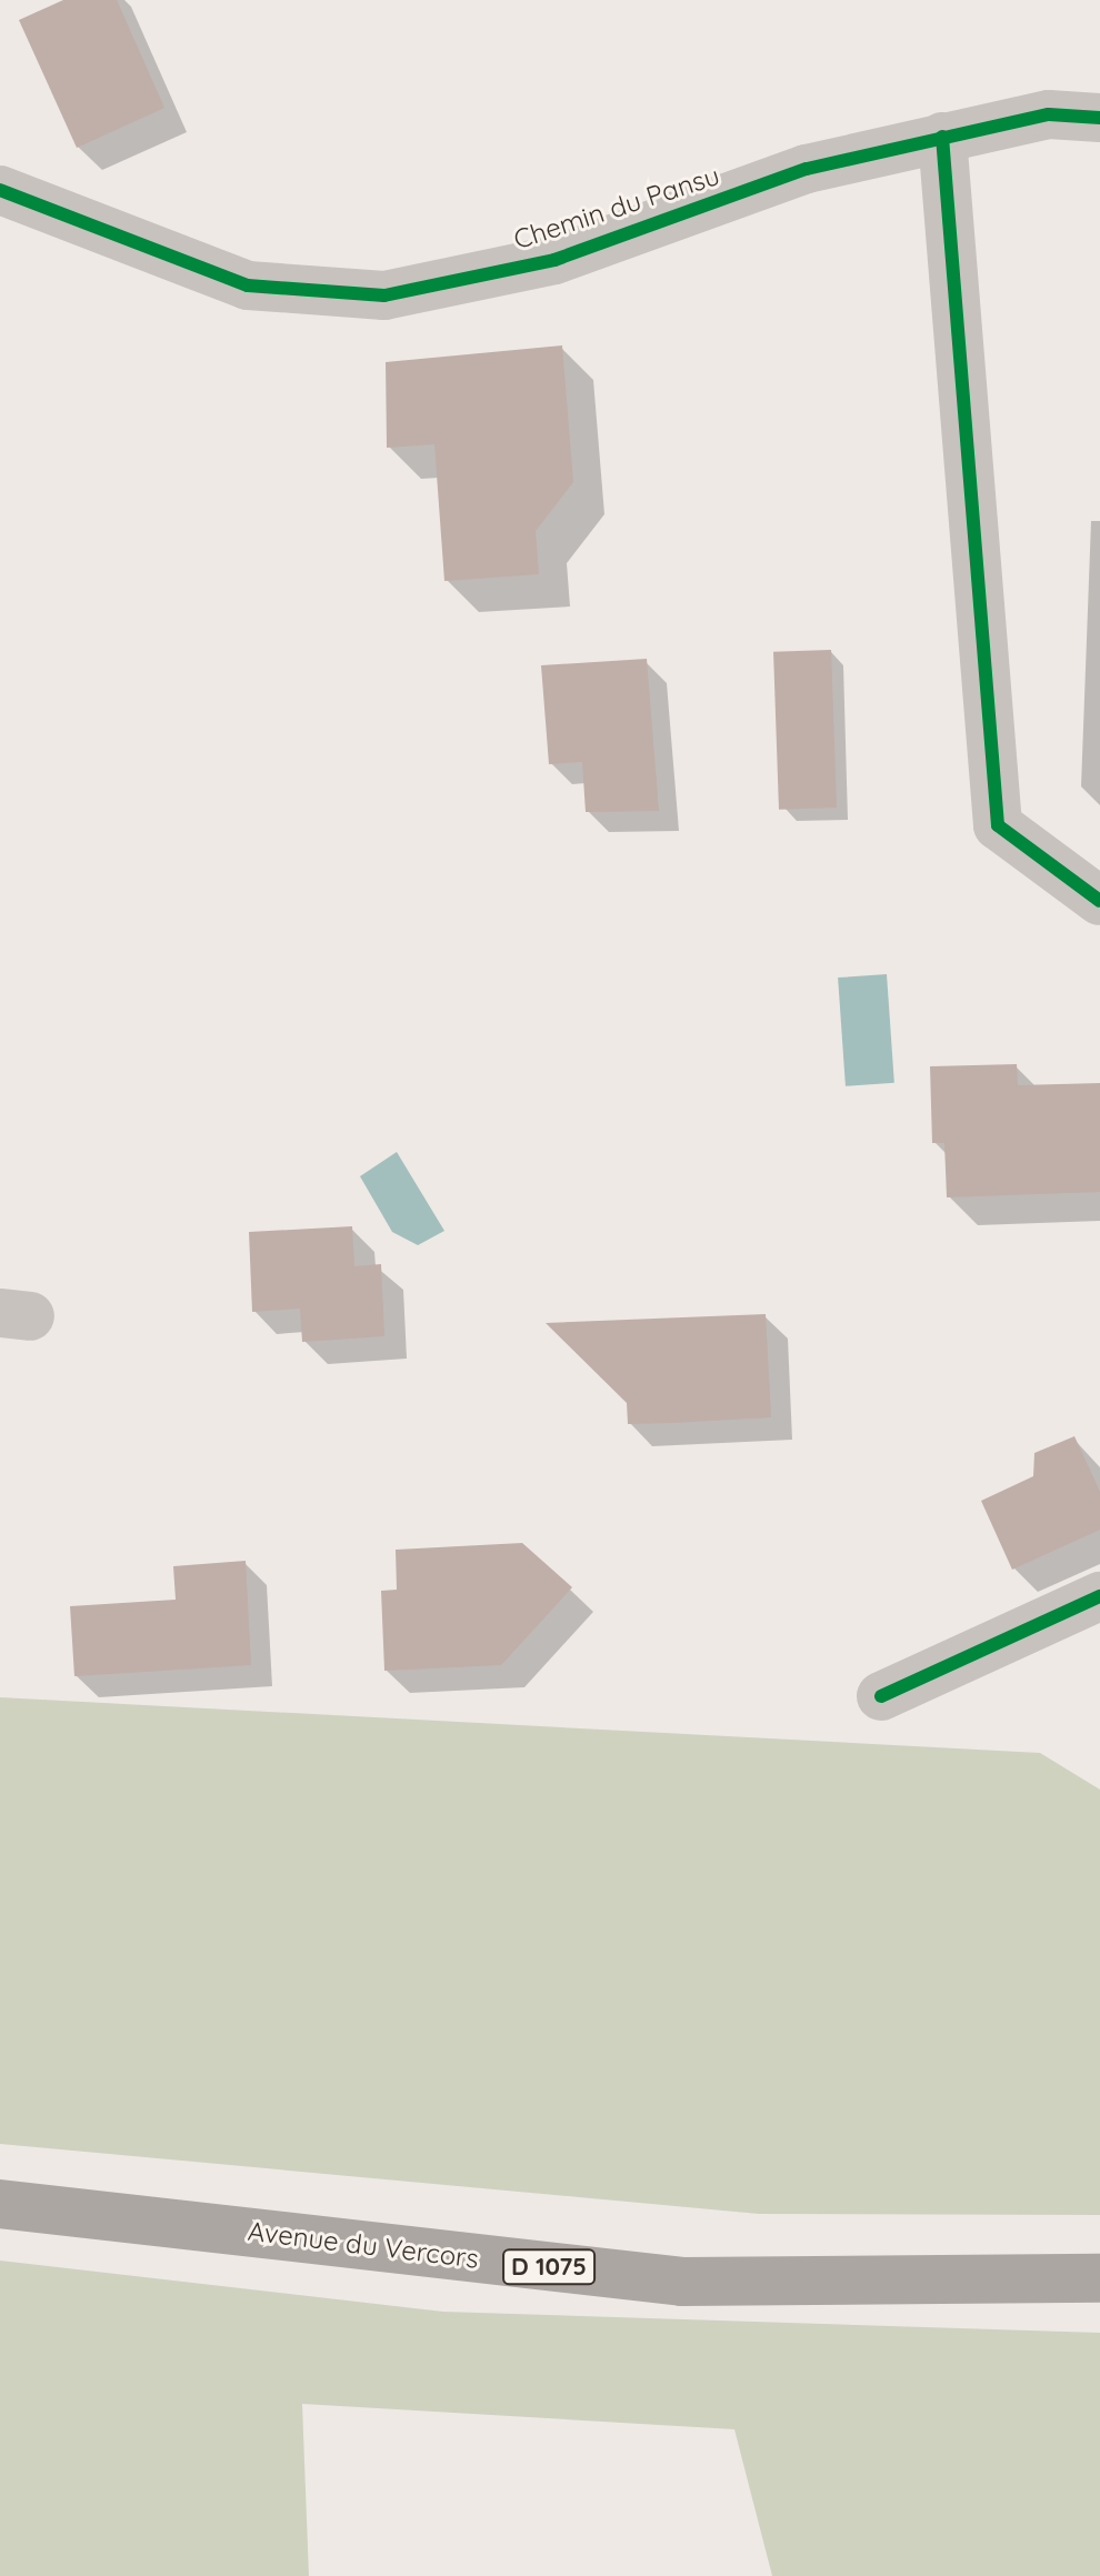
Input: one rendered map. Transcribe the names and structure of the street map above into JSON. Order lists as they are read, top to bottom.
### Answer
{
  "streets": {
    "main road": ["Avenue du Vercors", "D 1075"],
    "street": ["Chemin du Pansu"]
  }
}
